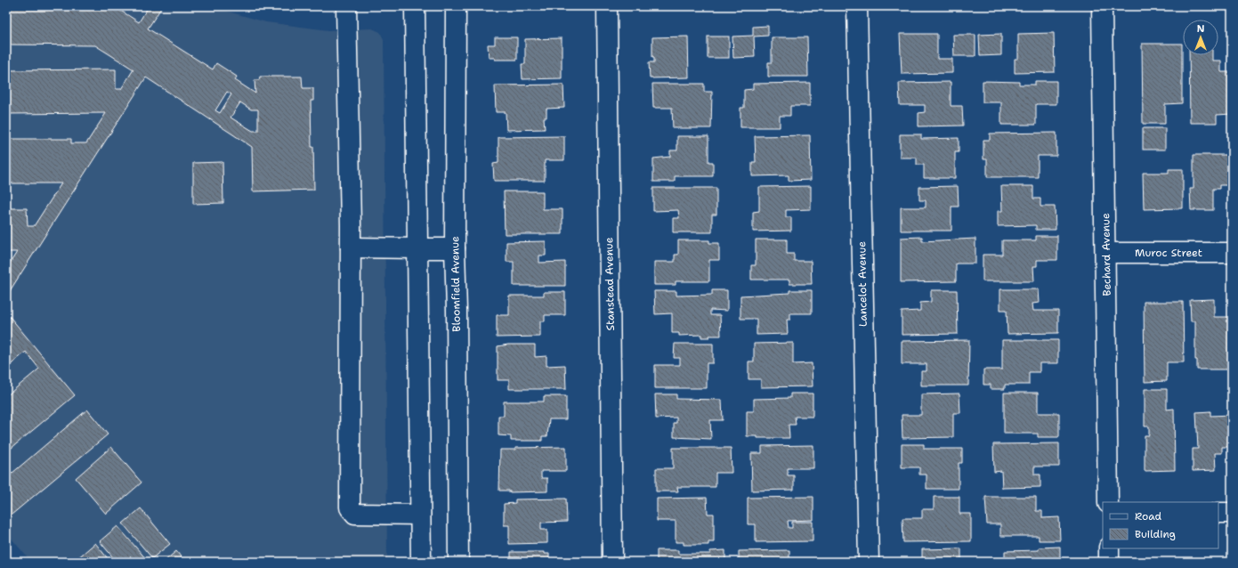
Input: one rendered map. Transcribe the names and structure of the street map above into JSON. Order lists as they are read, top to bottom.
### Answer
{
  "streets": {
    "street": [
      "Muroc Street",
      "Bechard Avenue",
      "Bloomfield Avenue",
      "Stanstead Avenue",
      "Lancelot Avenue"
    ]
  },
  "crossings": [
    ["Muroc Street", "Bechard Avenue"]
  ],
  "legend": ["Road", "Building"],
  "north": "top"
}
